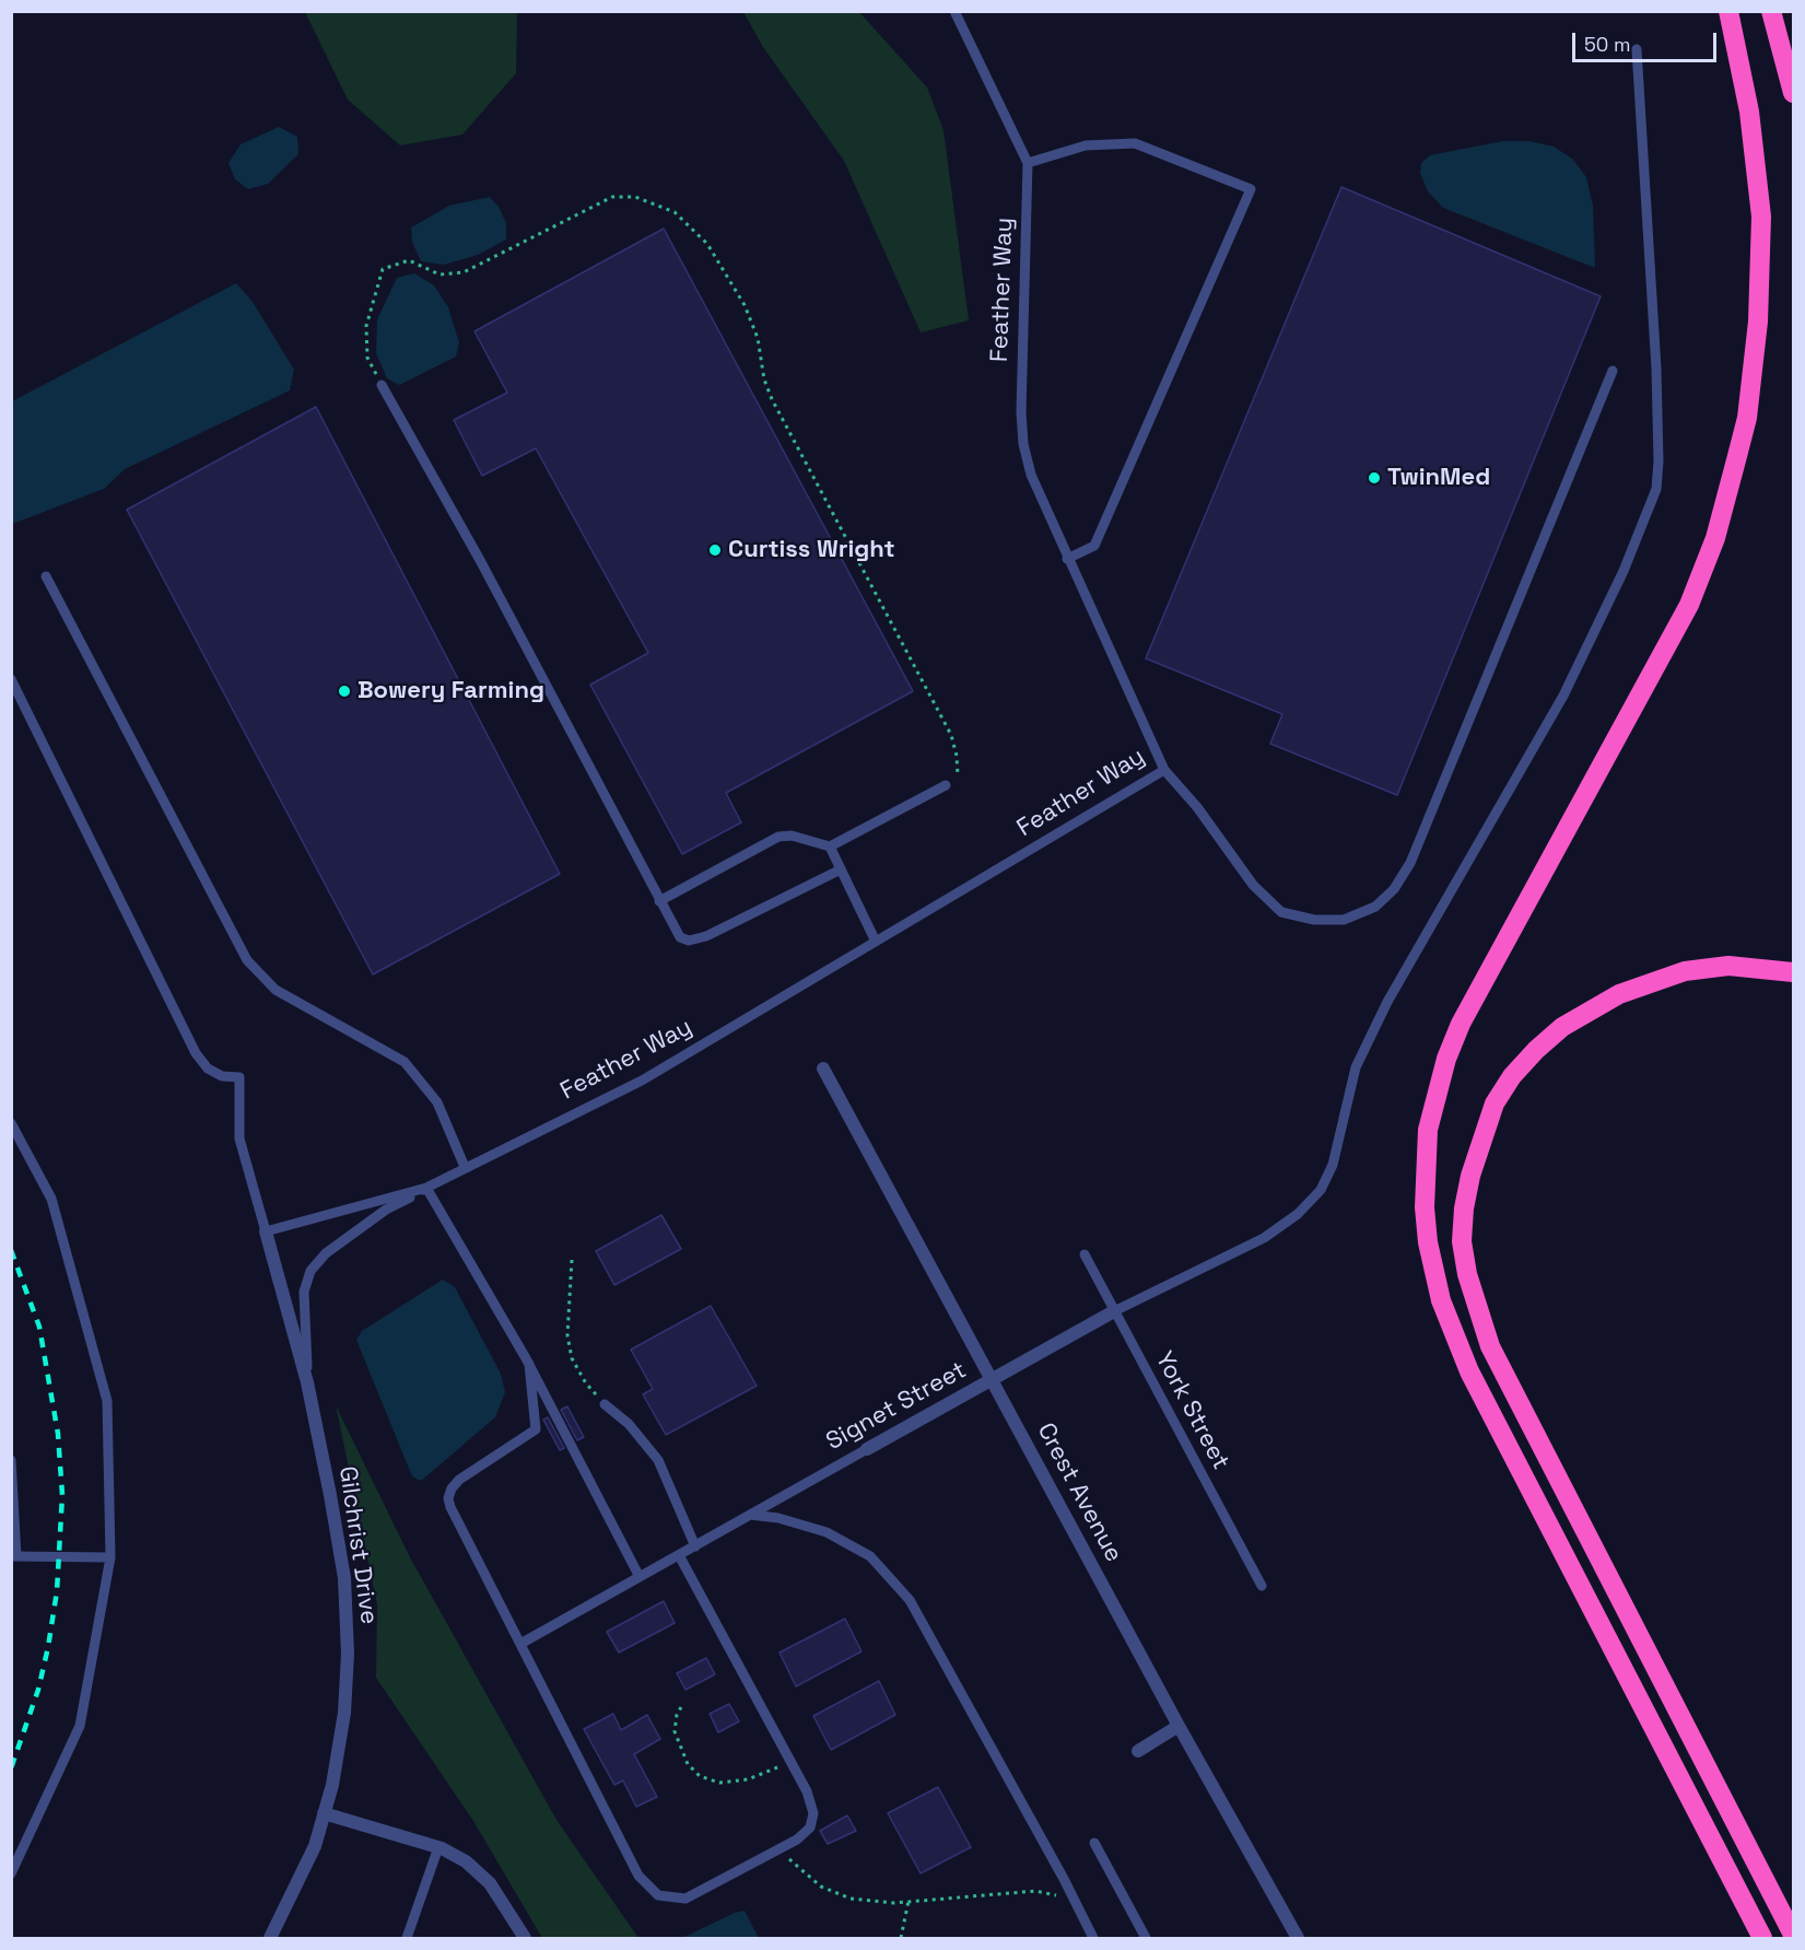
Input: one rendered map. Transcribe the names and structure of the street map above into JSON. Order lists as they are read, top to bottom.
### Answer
{
  "streets": {
    "street": ["Signet Street", "Crest Avenue", "Gilchrist Drive"],
    "lane": ["Feather Way", "York Street"]
  },
  "crossings": [
    ["Feather Way", "Gilchrist Drive"],
    ["Signet Street", "York Street"],
    ["Signet Street", "Crest Avenue"]
  ],
  "places": ["TwinMed", "Curtiss Wright", "Bowery Farming"],
  "scale_bar": "50 m"
}
